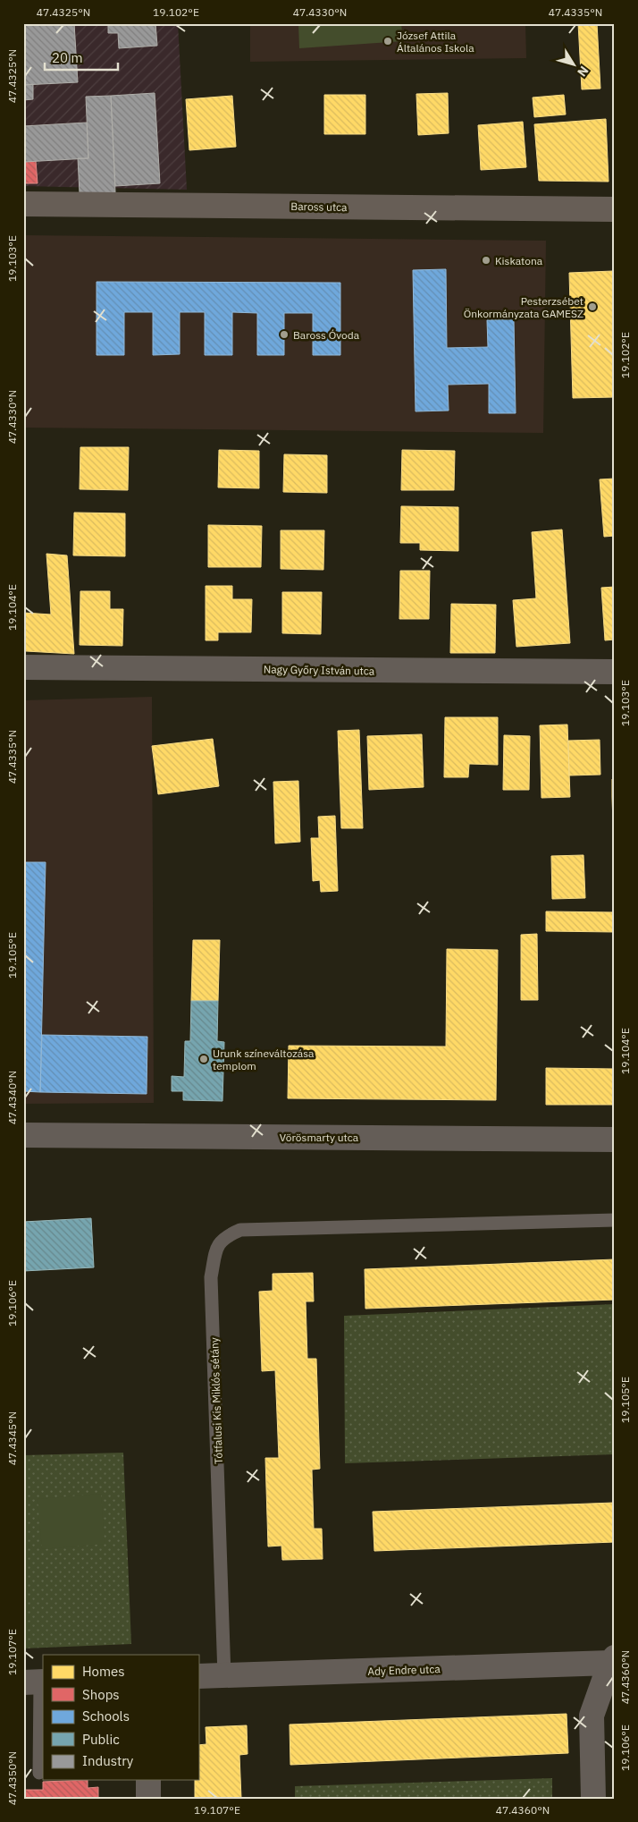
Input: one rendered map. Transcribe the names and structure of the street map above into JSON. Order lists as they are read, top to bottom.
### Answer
{
  "streets": {
    "street": [
      "Baross utca",
      "Nagy Győry István utca",
      "Vörösmarty utca",
      "Ady Endre utca"
    ],
    "lane": ["Tótfalusi Kis Miklós sétány"]
  },
  "crossings": [
    ["Tótfalusi Kis Miklós sétány", "Ady Endre utca"]
  ],
  "places": [
    "József Attila Általános Iskola",
    "Kiskatona",
    "Pesterzsébet Önkormányzata GAMESZ",
    "Baross Óvoda",
    "Urunk színeváltozása templom"
  ],
  "legend": [
    "Homes",
    "Shops",
    "Schools",
    "Public",
    "Industry"
  ],
  "scale_bar": "20 m",
  "north": "bottom right",
  "coordinates": [
    "47.4325°N",
    "19.102°E",
    "47.4330°N",
    "47.4335°N",
    "19.103°E",
    "19.104°E",
    "19.105°E",
    "47.4340°N",
    "19.106°E",
    "47.4345°N",
    "19.107°E",
    "47.4360°N",
    "47.4350°N"
  ]
}
